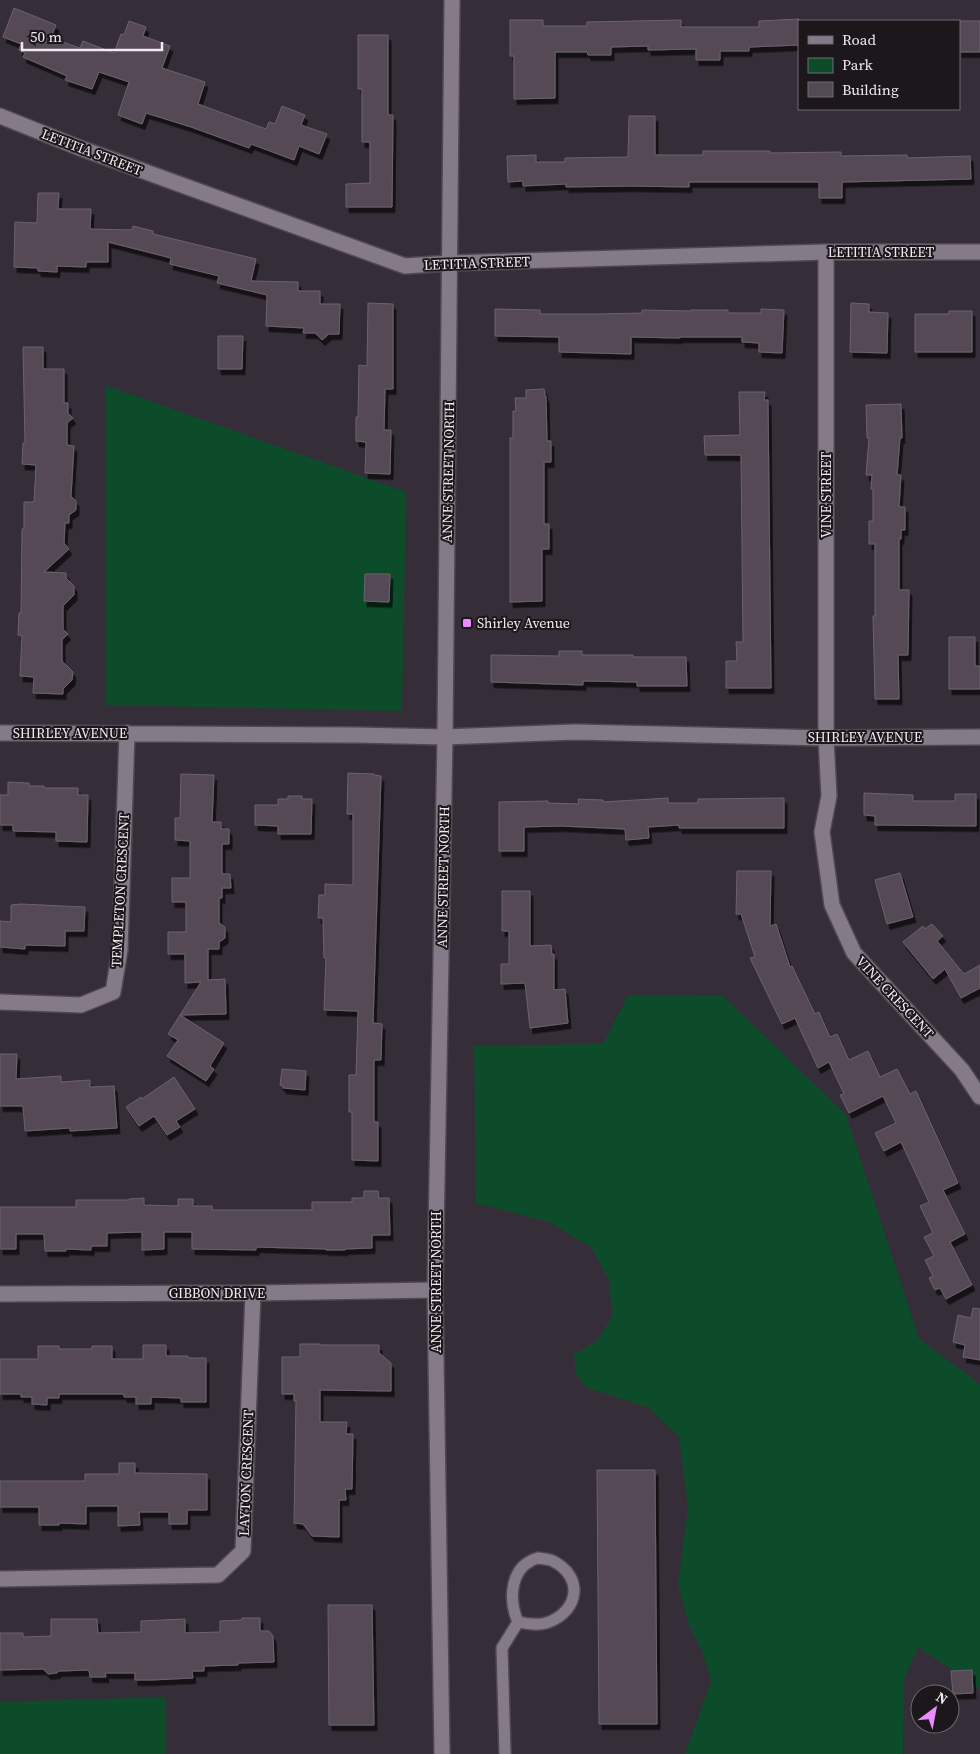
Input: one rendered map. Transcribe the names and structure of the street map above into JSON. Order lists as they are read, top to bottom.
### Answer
{
  "streets": {
    "street": [
      "LETITIA STREET",
      "ANNE STREET NORTH",
      "VINE STREET",
      "SHIRLEY AVENUE",
      "TEMPLETON CRESCENT",
      "VINE CRESCENT",
      "GIBBON DRIVE",
      "LAYTON CRESCENT"
    ]
  },
  "crossings": [
    ["LETITIA STREET", "ANNE STREET NORTH"],
    ["LETITIA STREET", "VINE STREET"],
    ["ANNE STREET NORTH", "SHIRLEY AVENUE"],
    ["ANNE STREET NORTH", "GIBBON DRIVE"],
    ["VINE STREET", "SHIRLEY AVENUE"],
    ["VINE STREET", "VINE CRESCENT"],
    ["SHIRLEY AVENUE", "TEMPLETON CRESCENT"],
    ["SHIRLEY AVENUE", "VINE CRESCENT"],
    ["GIBBON DRIVE", "LAYTON CRESCENT"]
  ],
  "places": {
    "transit": ["Shirley Avenue"]
  },
  "legend": ["Road", "Park", "Building"],
  "scale_bar": "50 m",
  "north": "top right"
}
